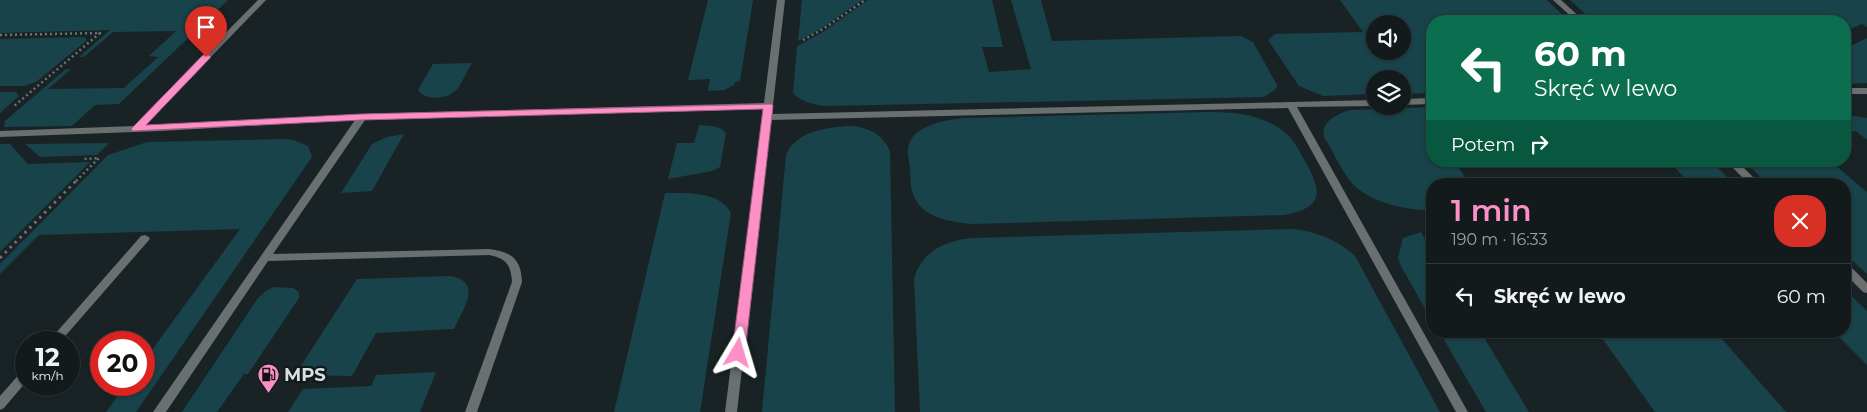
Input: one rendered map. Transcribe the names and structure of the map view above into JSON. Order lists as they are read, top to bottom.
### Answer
{
  "places": {
    "fuel station": ["MPS"]
  },
  "page": {
    "turn": ["60 m", "Skręć w lewo"],
    "then": "Potem",
    "heading": ["1 min", "190 m · 16:33"],
    "list": [
      {
        "name": "Skręć w lewo",
        "value": "60 m"
      }
    ],
    "speed": "12 km/h",
    "limit": "20"
  }
}
